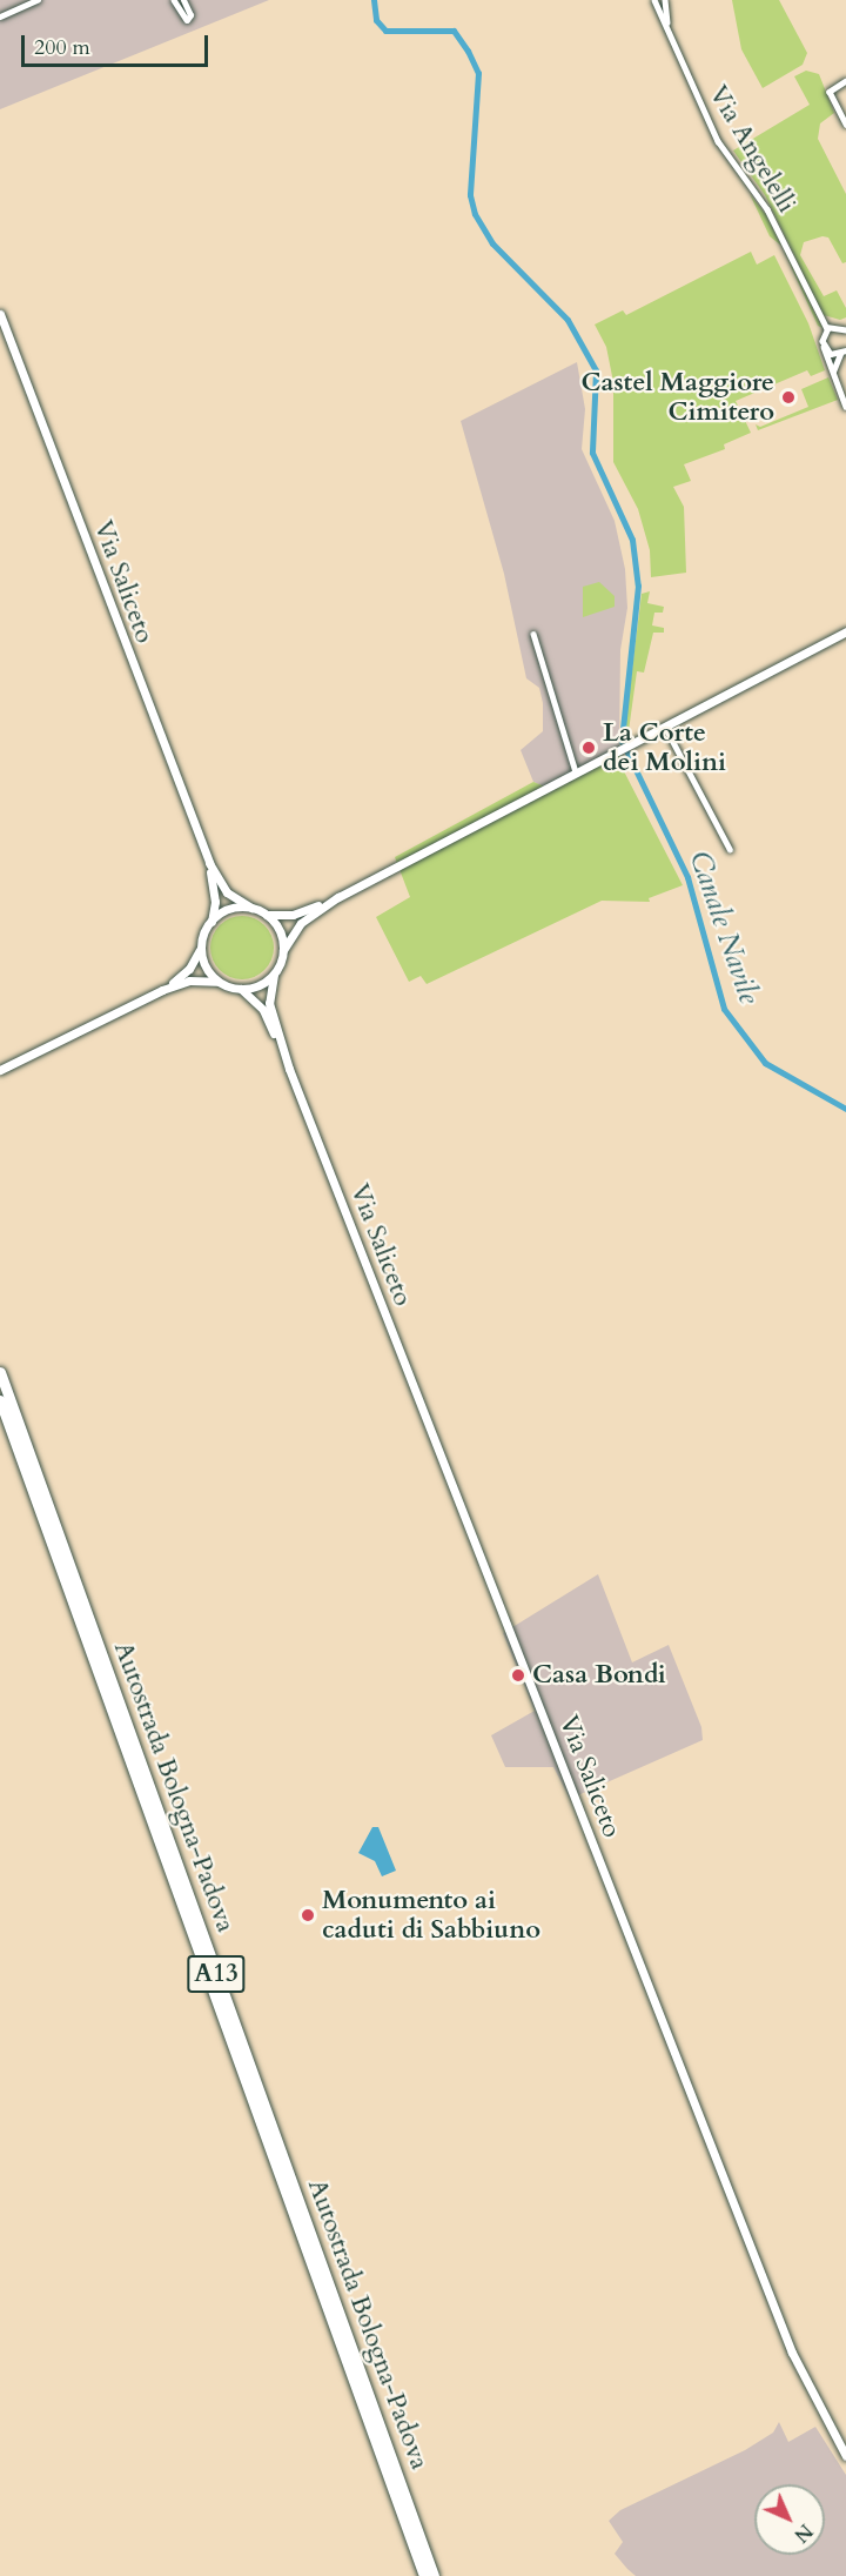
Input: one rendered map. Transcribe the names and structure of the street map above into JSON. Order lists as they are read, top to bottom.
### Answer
{
  "streets": {
    "highway": ["Autostrada Bologna-Padova", "A13"],
    "main road": ["Via Saliceto"],
    "street": ["Via Angelelli"]
  },
  "water": ["Canale Navile"],
  "places": [
    "Castel Maggiore Cimitero",
    "La Corte dei Molini",
    "Casa Bondi",
    "Monumento ai caduti di Sabbiuno"
  ],
  "scale_bar": "200 m",
  "north": "bottom right"
}
